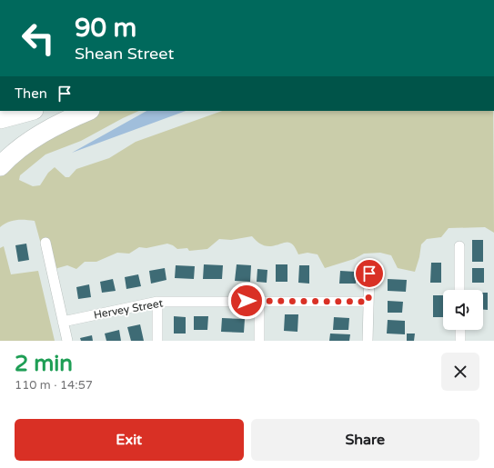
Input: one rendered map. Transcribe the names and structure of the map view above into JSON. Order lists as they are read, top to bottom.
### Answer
{
  "streets": {
    "street": ["Hervey Street"]
  },
  "page": {
    "turn": ["90 m", "Shean Street"],
    "then": "Then",
    "heading": ["2 min", "110 m · 14:57"],
    "buttons": ["Exit", "Share"]
  }
}
